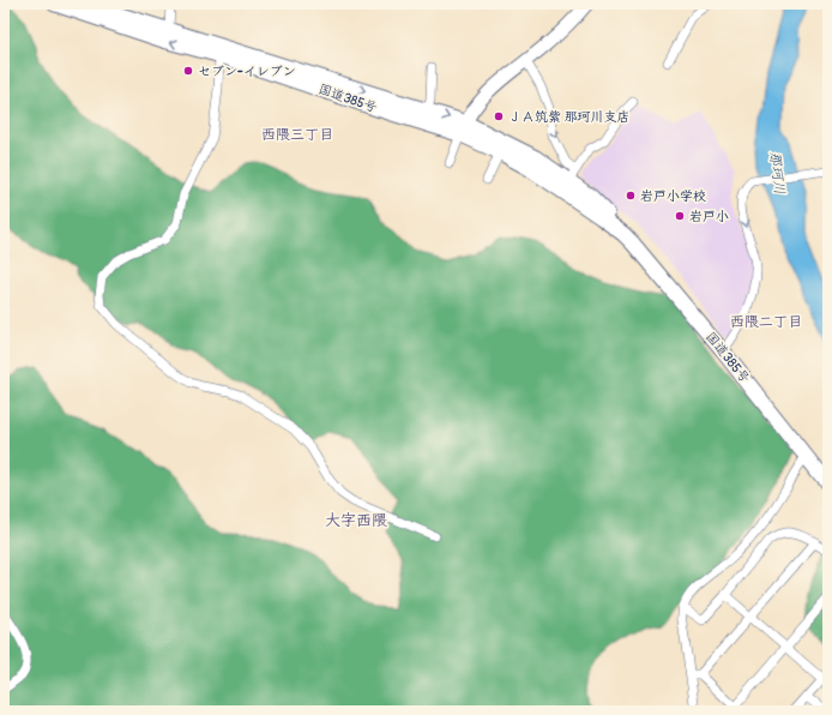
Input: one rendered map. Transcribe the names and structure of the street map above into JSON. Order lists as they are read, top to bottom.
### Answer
{
  "streets": {
    "highway": ["国道385号"]
  },
  "districts": ["西隈三丁目", "西隈二丁目", "大字西隈"],
  "water": ["那珂川"],
  "places": [
    "セブン-イレブン",
    "ＪＡ筑紫 那珂川支店",
    "岩戸小学校",
    "岩戸小"
  ]
}
